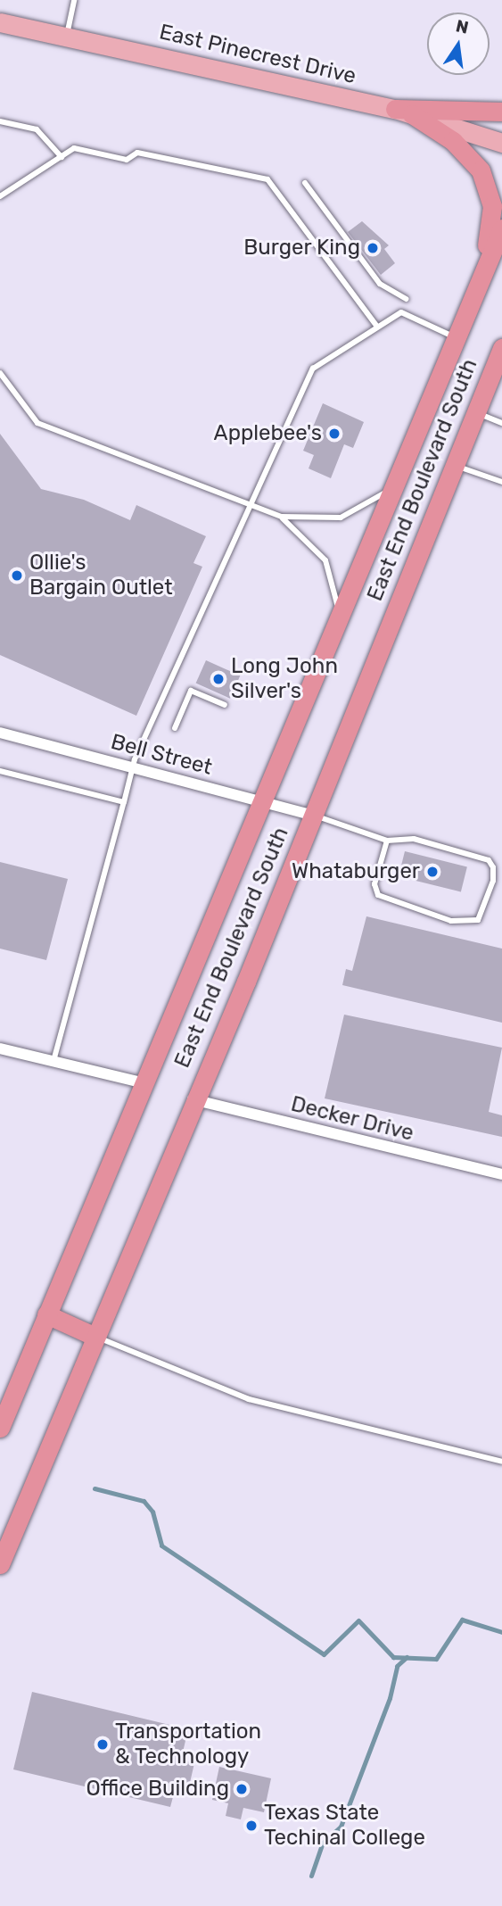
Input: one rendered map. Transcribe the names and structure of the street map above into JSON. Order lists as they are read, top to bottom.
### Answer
{
  "streets": {
    "highway": ["East End Boulevard South"],
    "main road": ["East Pinecrest Drive"],
    "street": ["Bell Street", "Decker Drive"]
  },
  "crossings": [
    ["East End Boulevard South", "Bell Street"],
    ["East End Boulevard South", "Decker Drive"]
  ],
  "places": [
    "Burger King",
    "Applebee's",
    "Ollie's Bargain Outlet",
    "Long John Silver's",
    "Whataburger",
    "Transportation & Technology",
    "Office Building",
    "Texas State Techinal College"
  ],
  "north": "top"
}
